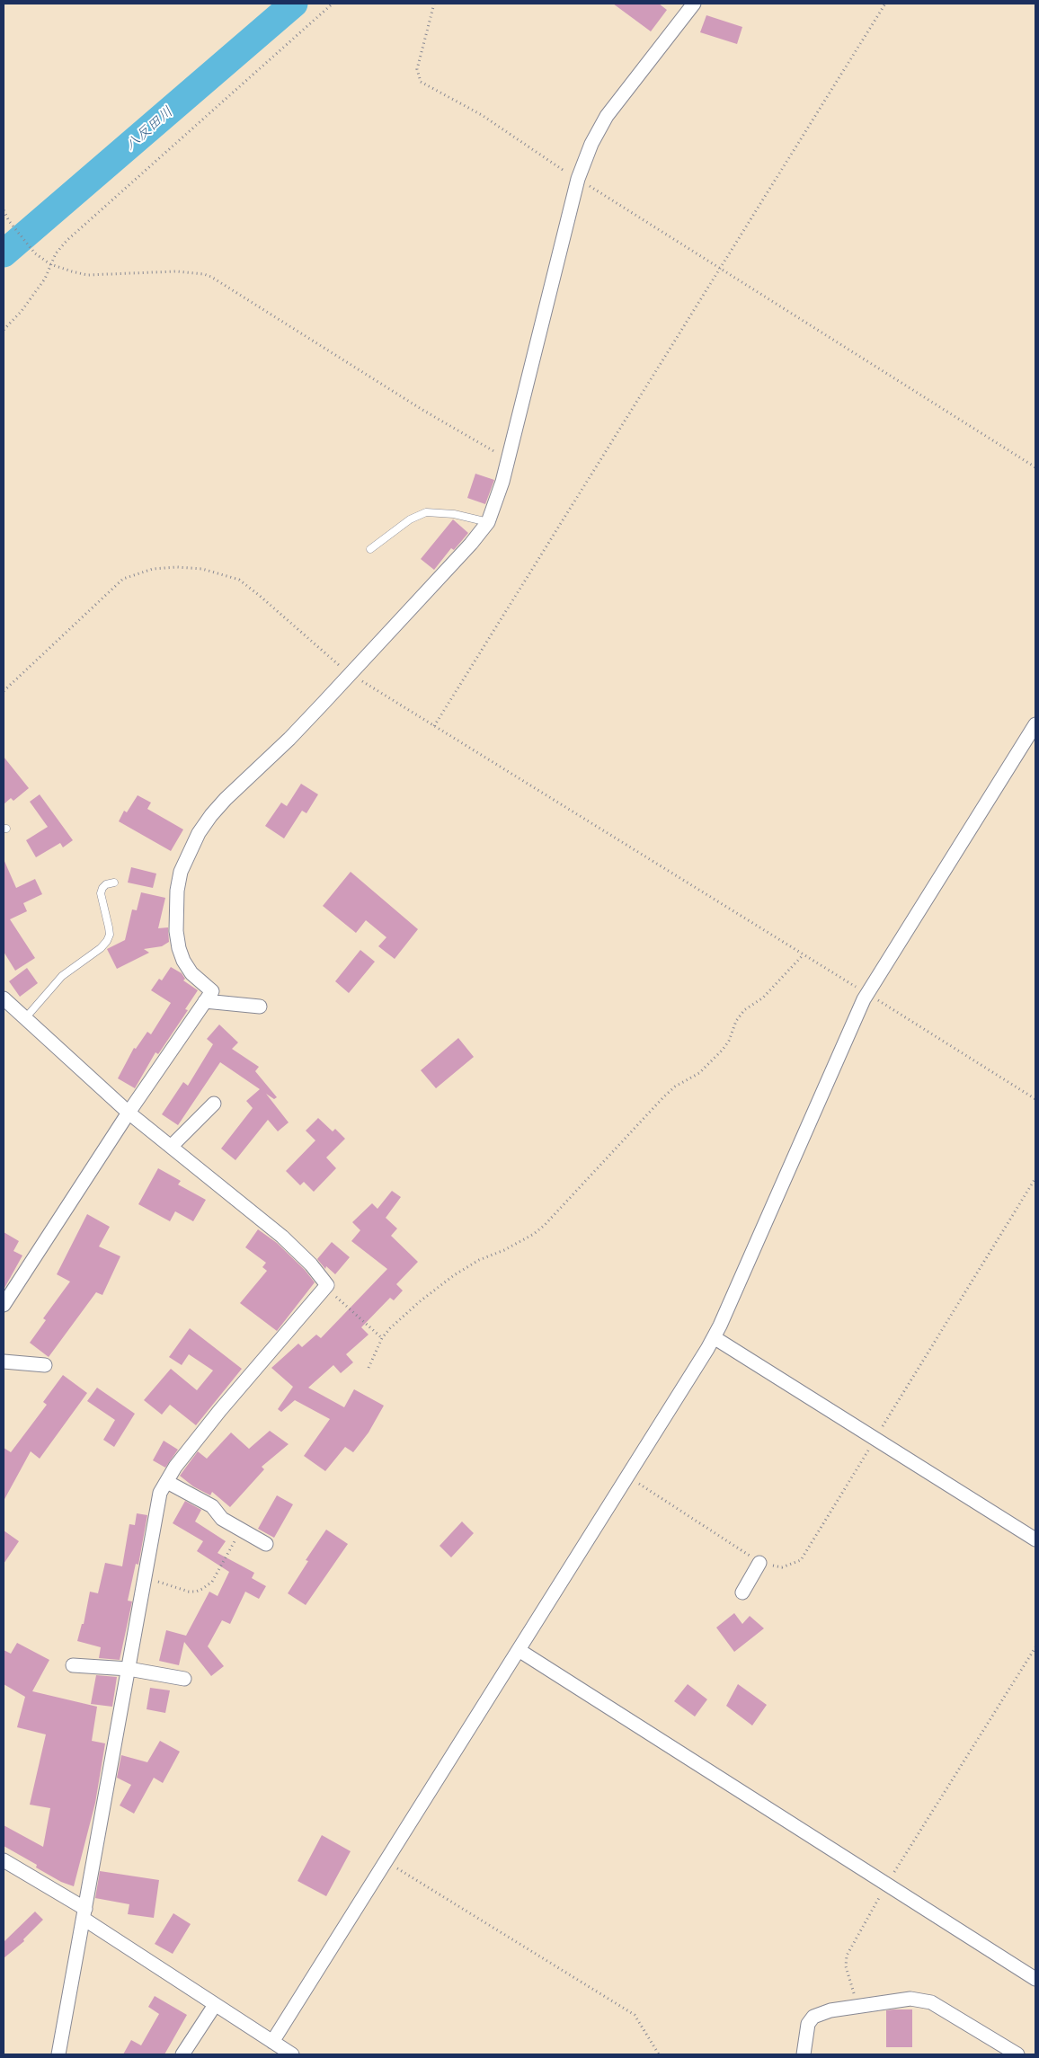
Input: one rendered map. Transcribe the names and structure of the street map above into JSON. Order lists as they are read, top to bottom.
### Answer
{
  "water": ["八反田川"]
}
